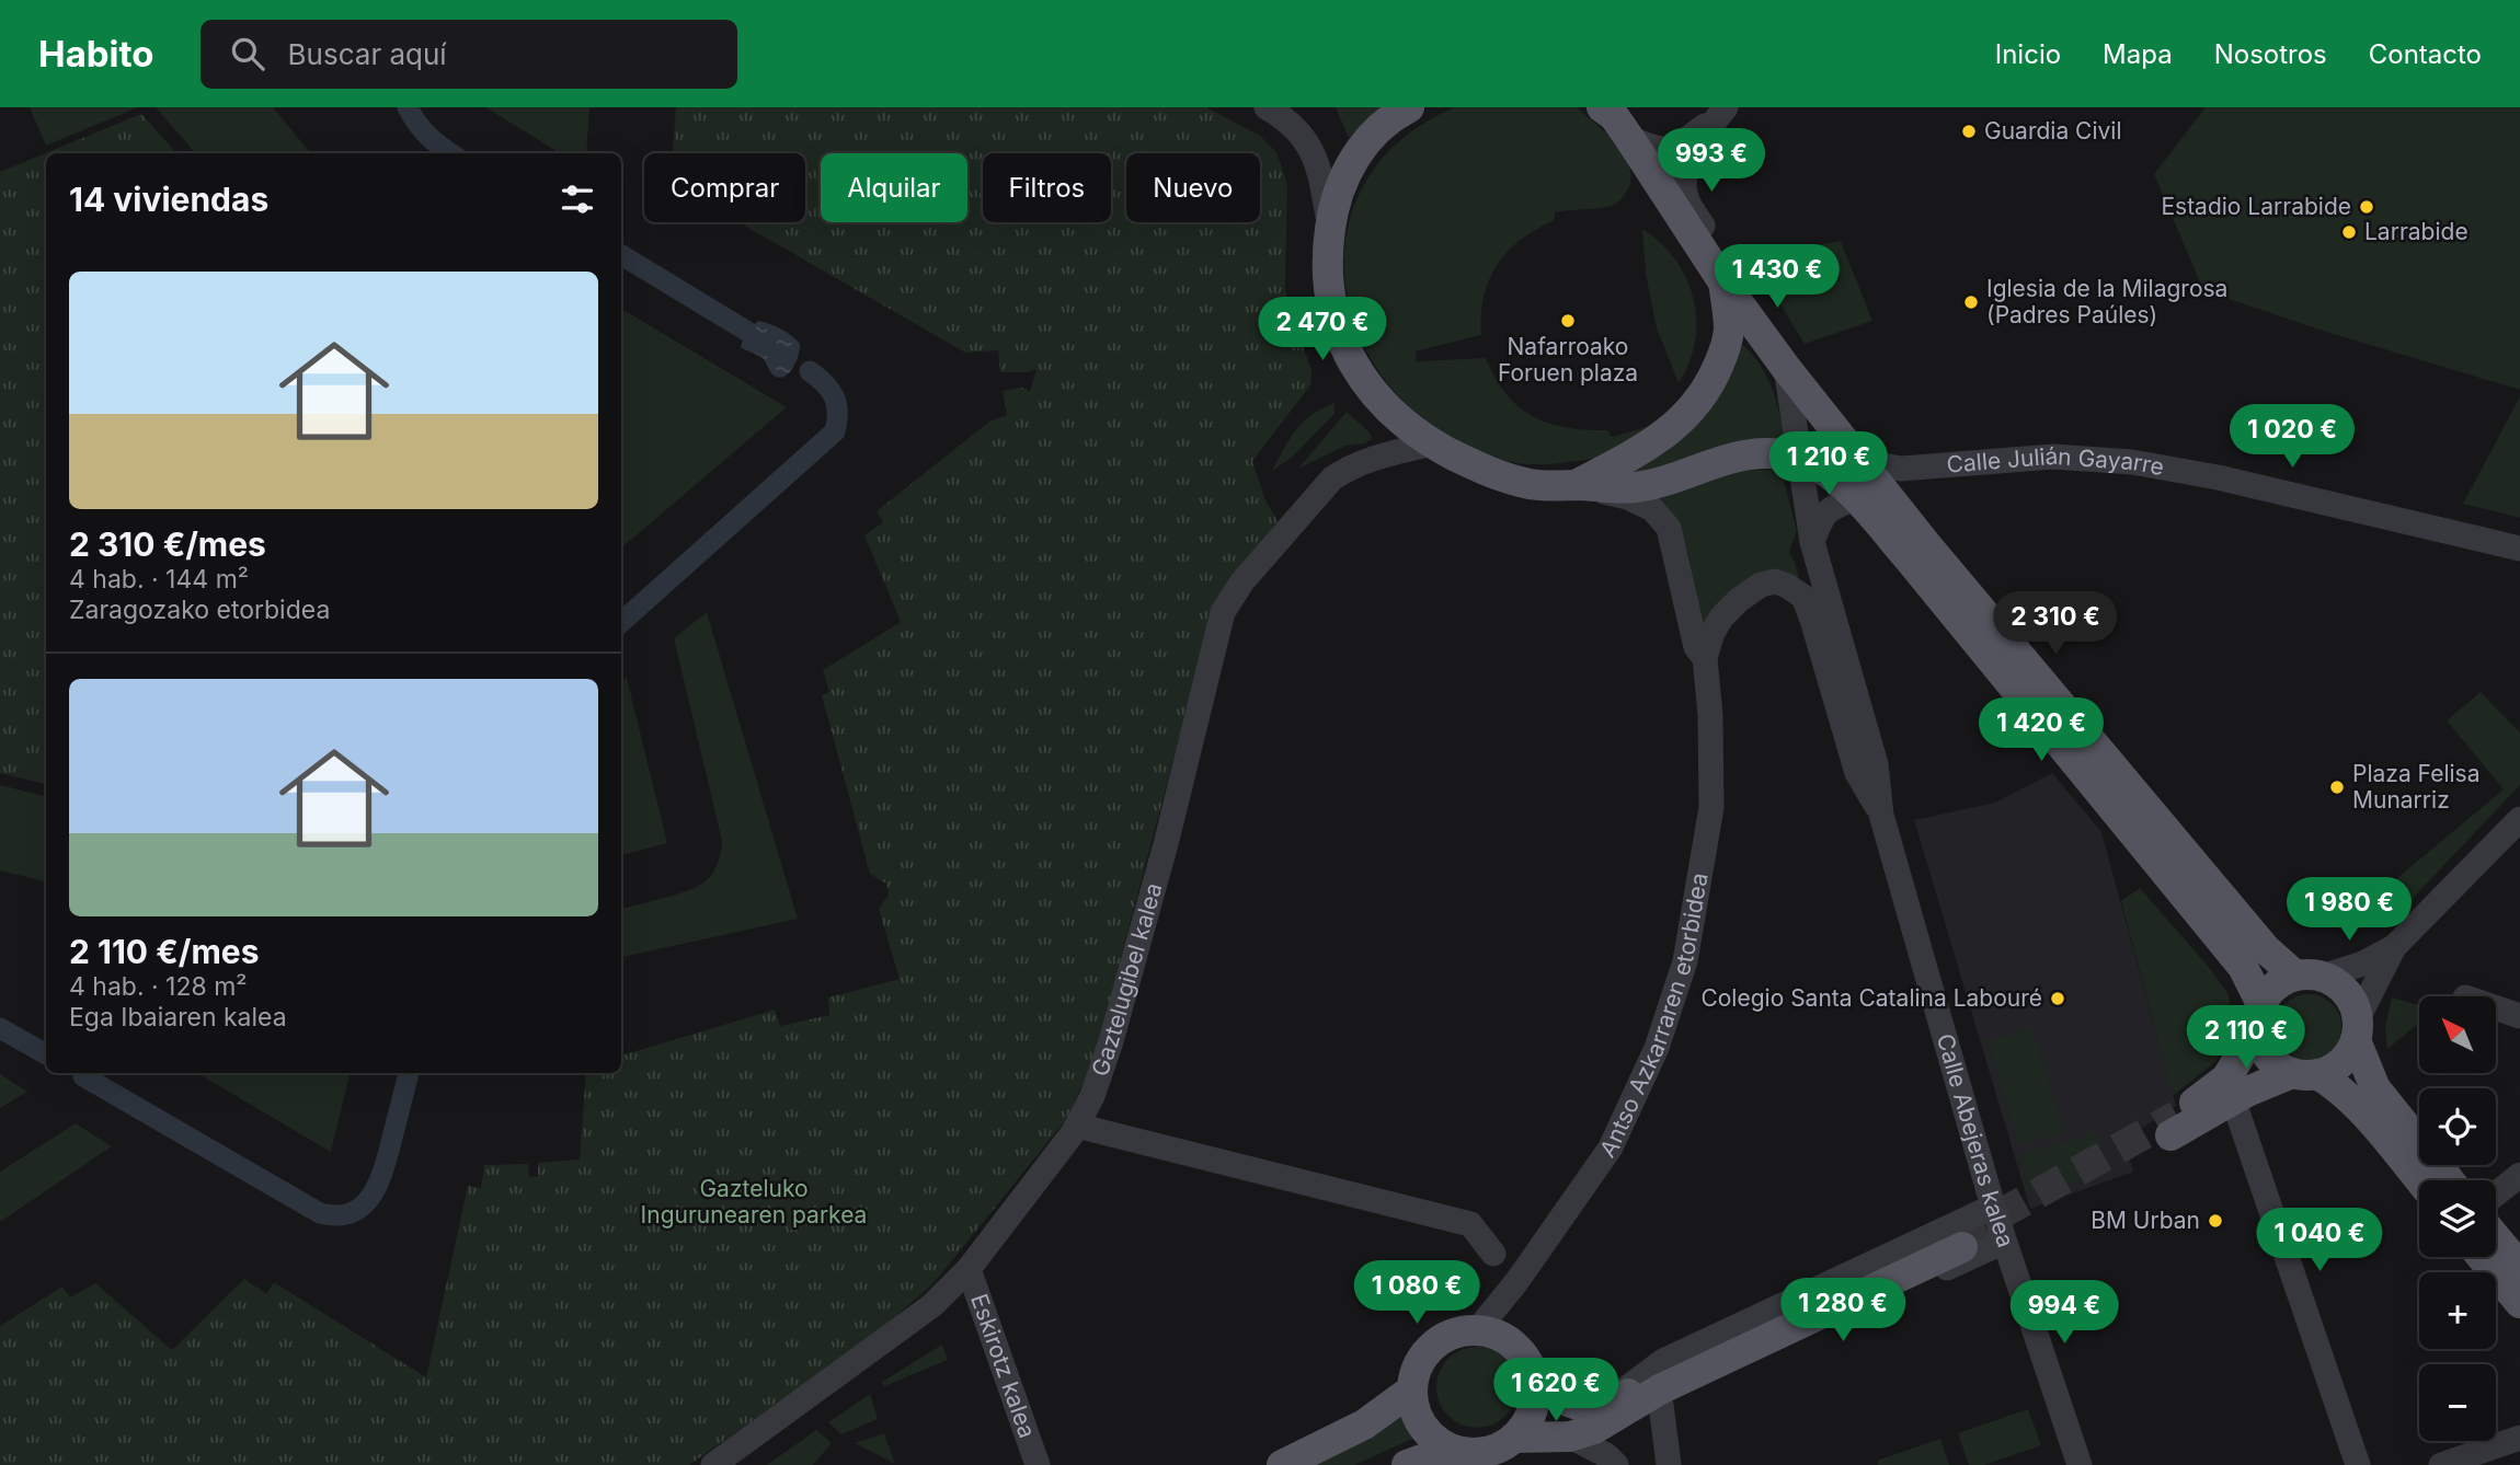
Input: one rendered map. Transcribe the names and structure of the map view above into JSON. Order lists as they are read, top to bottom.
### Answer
{
  "streets": {
    "street": [
      "Calle Julián Gayarre",
      "Gaztelugibel kalea",
      "Antso Azkarraren etorbidea",
      "Calle Abejeras kalea",
      "Eskirotz kalea"
    ]
  },
  "crossings": [
    ["Gaztelugibel kalea", "Eskirotz kalea"],
    ["Antso Azkarraren etorbidea", "Calle Abejeras kalea"]
  ],
  "parks": ["Gazteluko Ingurunearen parkea"],
  "places": [
    "Guardia Civil",
    "Estadio Larrabide",
    "Larrabide",
    "Iglesia de la Milagrosa (Padres Paúles)",
    "Nafarroako Foruen plaza",
    "Plaza Felisa Munarriz",
    "Colegio Santa Catalina Labouré",
    "BM Urban"
  ],
  "north": "top left",
  "page": {
    "header": "Habito",
    "search": "Buscar aquí",
    "nav": [
      "Inicio",
      "Mapa",
      "Nosotros",
      "Contacto"
    ],
    "price": [
      "993 €",
      "1 430 €",
      "2 470 €",
      "1 020 €",
      "1 210 €",
      "2 310 €",
      "1 420 €",
      "1 980 €",
      "2 110 €",
      "1 040 €",
      "1 080 €",
      "1 280 €",
      "994 €",
      "1 620 €"
    ],
    "chip": [
      "Comprar",
      "Alquilar",
      "Filtros",
      "Nuevo"
    ],
    "heading": "14 viviendas",
    "list": [
      {
        "name": "2 310 €/mes",
        "note": "4 hab. · 144 m² · Zaragozako etorbidea"
      },
      {
        "name": "2 110 €/mes",
        "note": "4 hab. · 128 m² · Ega Ibaiaren kalea"
      }
    ],
    "map_buttons": ["+", "−"]
  }
}
